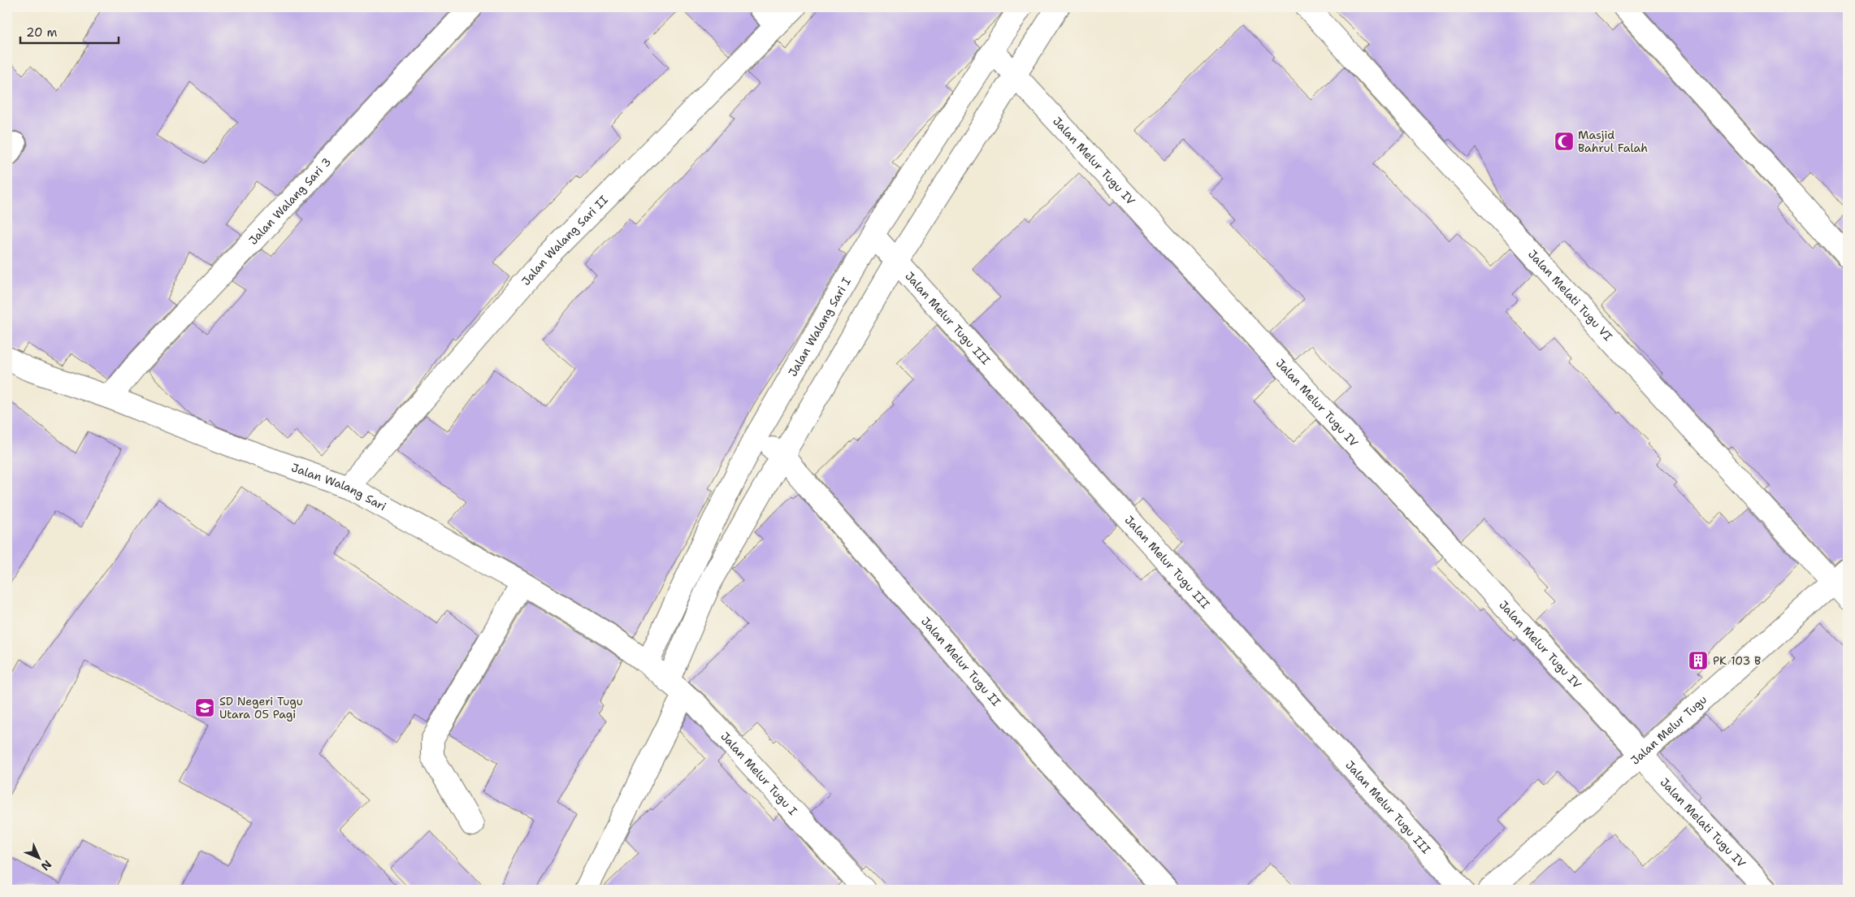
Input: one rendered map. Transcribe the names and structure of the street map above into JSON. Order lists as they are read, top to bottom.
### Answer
{
  "streets": {
    "street": [
      "Jalan Melur Tugu IV",
      "Jalan Walang Sari 3",
      "Jalan Walang Sari II",
      "Jalan Melati Tugu VI",
      "Jalan Melur Tugu III",
      "Jalan Walang Sari I",
      "Jalan Walang Sari",
      "Jalan Melur Tugu II",
      "Jalan Melur Tugu",
      "Jalan Melur Tugu I",
      "Jalan Melati Tugu IV"
    ]
  },
  "crossings": [
    ["Jalan Melur Tugu IV", "Jalan Walang Sari I"],
    ["Jalan Melur Tugu IV", "Jalan Melur Tugu"],
    ["Jalan Melur Tugu IV", "Jalan Melati Tugu IV"],
    ["Jalan Walang Sari 3", "Jalan Walang Sari"],
    ["Jalan Walang Sari II", "Jalan Walang Sari"],
    ["Jalan Melati Tugu VI", "Jalan Melur Tugu"],
    ["Jalan Melur Tugu III", "Jalan Walang Sari I"],
    ["Jalan Walang Sari I", "Jalan Walang Sari"],
    ["Jalan Walang Sari I", "Jalan Melur Tugu II"],
    ["Jalan Walang Sari I", "Jalan Melur Tugu I"],
    ["Jalan Walang Sari", "Jalan Melur Tugu I"],
    ["Jalan Melur Tugu", "Jalan Melati Tugu IV"]
  ],
  "places": {
    "mosque": ["Masjid Bahrul Falah"],
    "building": ["PK 103 B"],
    "school or university": ["SD Negeri Tugu Utara 05 Pagi"]
  },
  "scale_bar": "20 m",
  "north": "bottom right"
}
